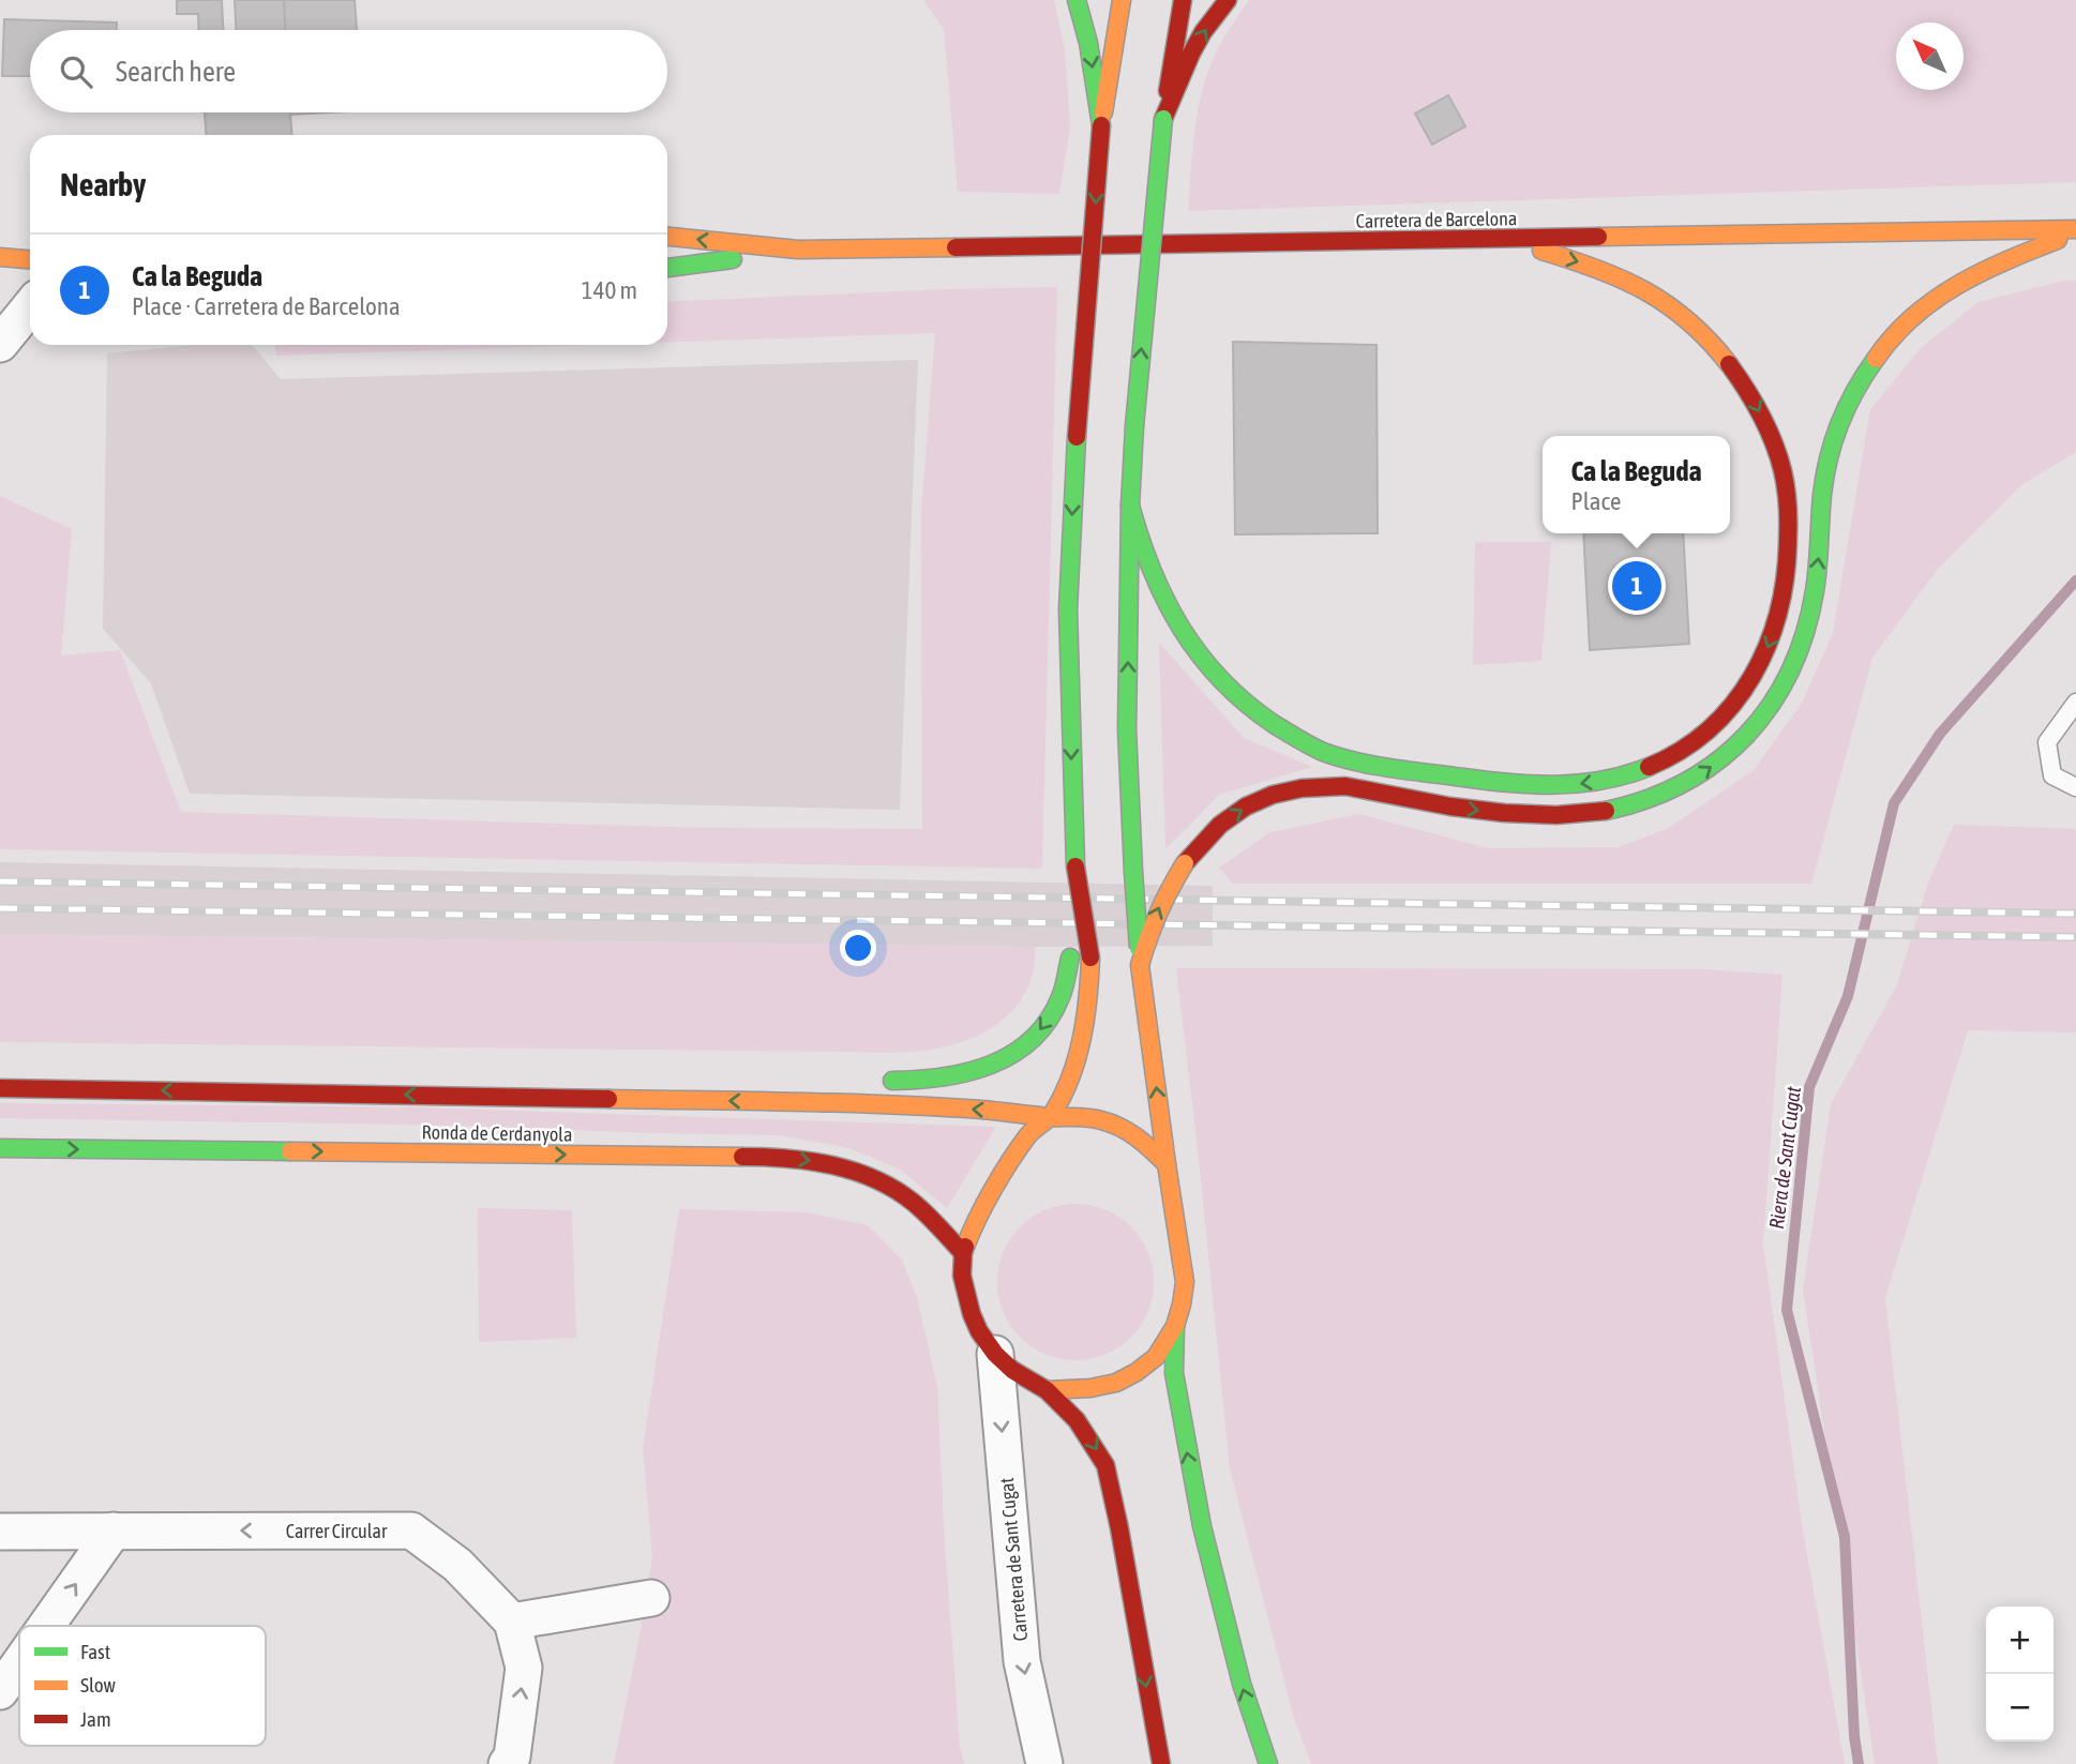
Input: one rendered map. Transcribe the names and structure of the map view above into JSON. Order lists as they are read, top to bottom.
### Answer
{
  "streets": {
    "main road": ["Carretera de Barcelona", "Ronda de Cerdanyola"],
    "street": ["Carrer Circular", "Carretera de Sant Cugat"]
  },
  "crossings": [
    ["Ronda de Cerdanyola", "Carretera de Sant Cugat"]
  ],
  "one_way": ["Carretera de Sant Cugat"],
  "water": ["Riera de Sant Cugat"],
  "legend": ["Fast", "Slow", "Jam"],
  "north": "top left",
  "page": {
    "search": "Search here",
    "heading": "Nearby",
    "list": [
      {
        "mark": "1",
        "name": "Ca la Beguda",
        "note": "Place · Carretera de Barcelona",
        "value": "140 m"
      }
    ],
    "popup": ["Ca la Beguda", "Place"],
    "pins": "1",
    "map_buttons": ["+", "−"]
  }
}
